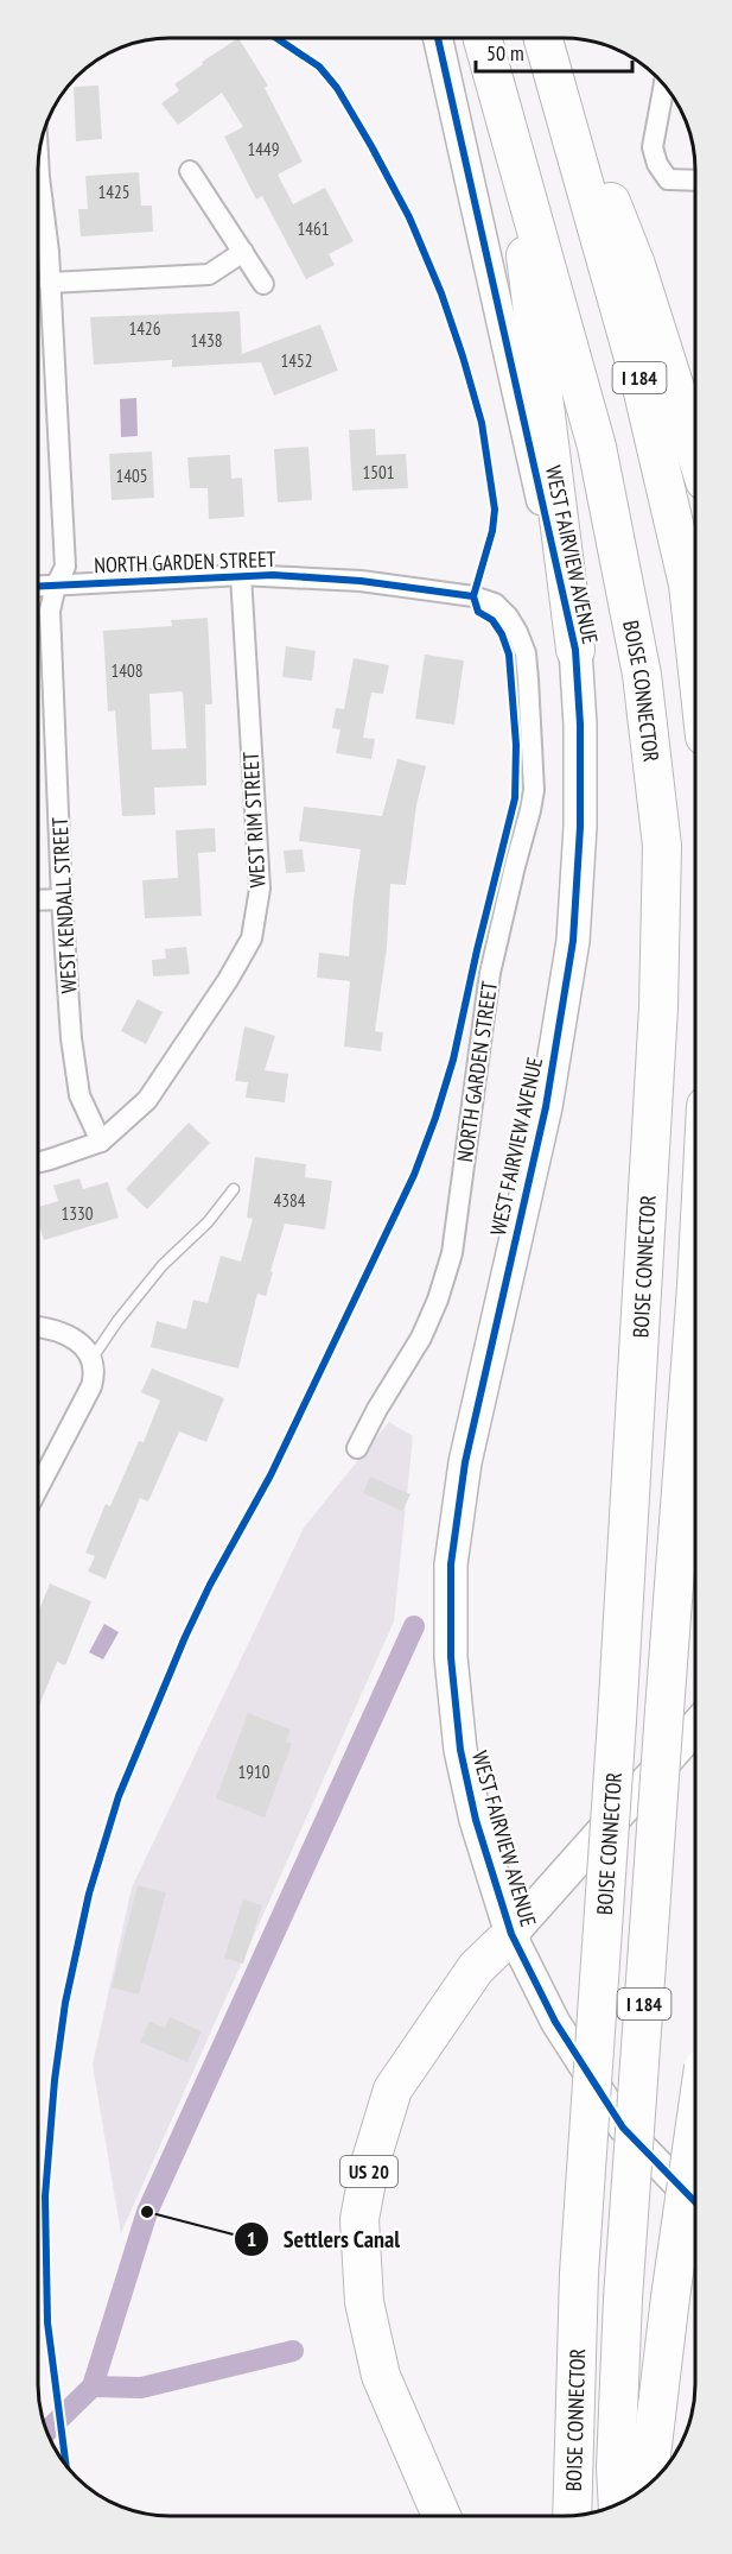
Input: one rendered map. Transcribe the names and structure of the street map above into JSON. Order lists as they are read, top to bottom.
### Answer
{
  "streets": {
    "highway": ["I 184", "BOISE CONNECTOR", "US 20"],
    "main road": ["WEST FAIRVIEW AVENUE"],
    "street": ["NORTH GARDEN STREET", "WEST RIM STREET", "WEST KENDALL STREET"]
  },
  "crossings": [
    ["WEST FAIRVIEW AVENUE", "US 20"],
    ["NORTH GARDEN STREET", "WEST RIM STREET"],
    ["NORTH GARDEN STREET", "WEST KENDALL STREET"],
    ["WEST RIM STREET", "WEST KENDALL STREET"]
  ],
  "places": ["Settlers Canal"],
  "house_numbers": [
    "1449",
    "1425",
    "1461",
    "1426",
    "1438",
    "1452",
    "1501",
    "1405",
    "1408",
    "4384",
    "1330",
    "1910"
  ],
  "scale_bar": "50 m"
}
